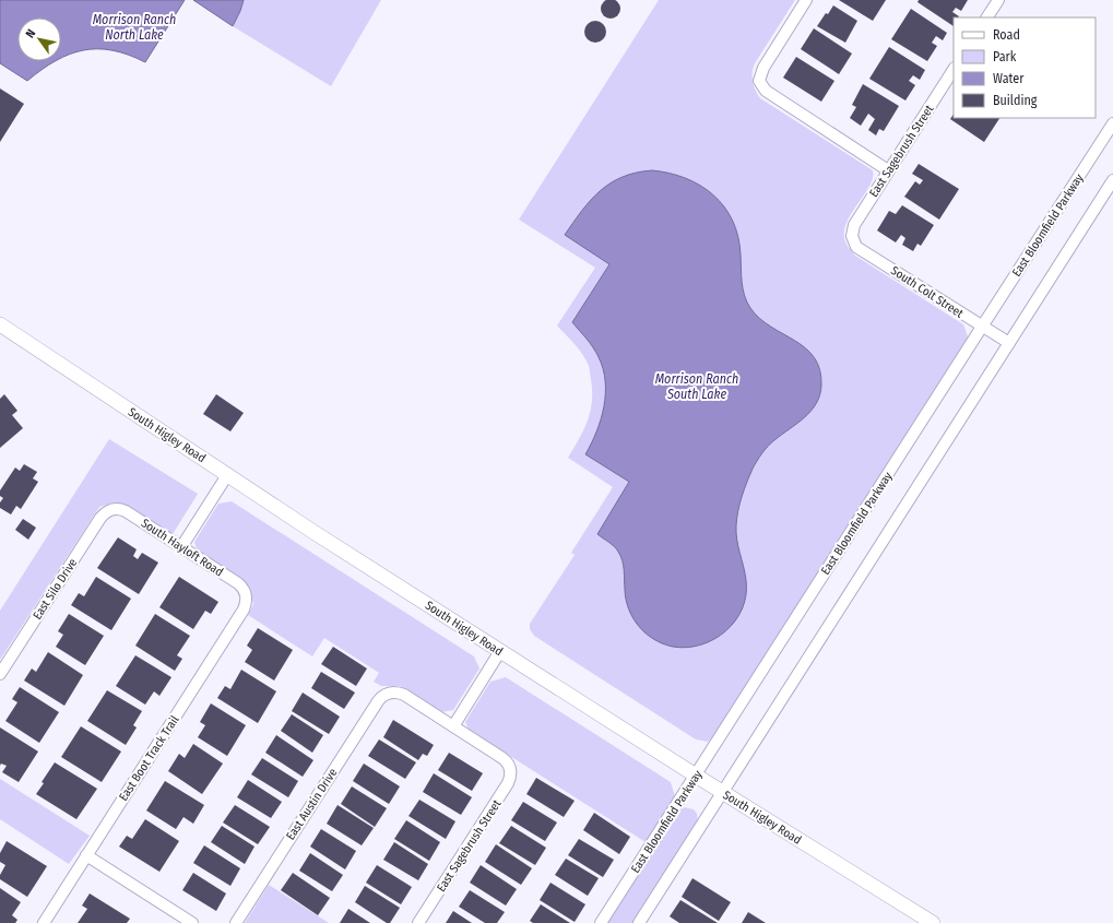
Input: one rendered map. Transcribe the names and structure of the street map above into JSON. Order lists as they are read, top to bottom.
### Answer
{
  "streets": {
    "main road": ["South Higley Road"],
    "street": [
      "East Sagebrush Street",
      "East Bloomfield Parkway",
      "South Colt Street",
      "South Hayloft Road",
      "East Silo Drive",
      "East Boot Track Trail",
      "East Austin Drive"
    ]
  },
  "crossings": [
    ["East Sagebrush Street", "South Colt Street"],
    ["East Sagebrush Street", "East Austin Drive"],
    ["East Bloomfield Parkway", "South Colt Street"],
    ["East Bloomfield Parkway", "South Higley Road"],
    ["South Hayloft Road", "East Silo Drive"],
    ["South Hayloft Road", "East Boot Track Trail"]
  ],
  "water": ["Morrison Ranch North Lake", "Morrison Ranch South Lake"],
  "legend": [
    "Road",
    "Park",
    "Water",
    "Building"
  ],
  "north": "top left"
}
